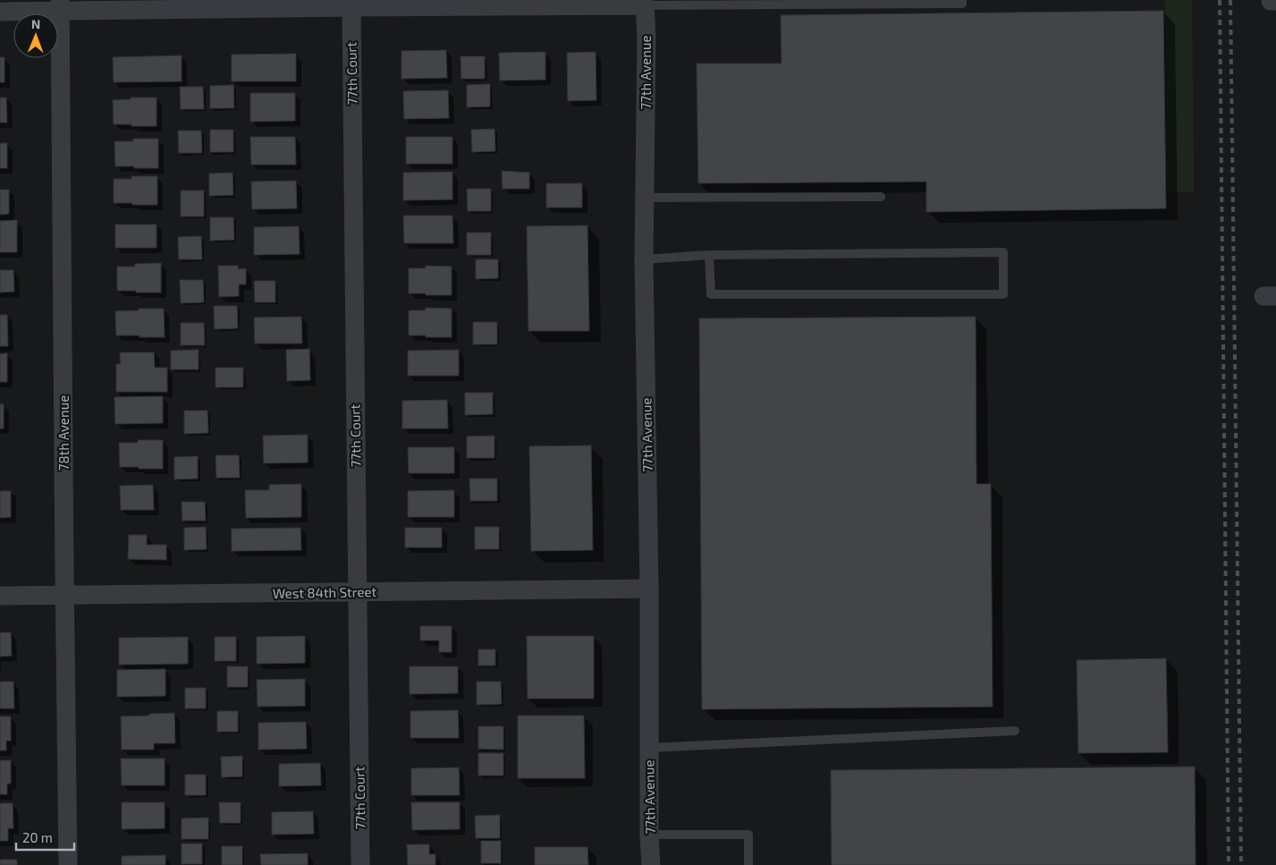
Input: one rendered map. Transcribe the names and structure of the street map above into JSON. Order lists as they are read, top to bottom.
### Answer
{
  "streets": {
    "street": [
      "77th Avenue",
      "77th Court",
      "78th Avenue",
      "West 84th Street"
    ]
  },
  "crossings": [
    ["77th Avenue", "West 84th Street"],
    ["77th Court", "West 84th Street"],
    ["78th Avenue", "West 84th Street"]
  ],
  "scale_bar": "20 m",
  "north": "top"
}
